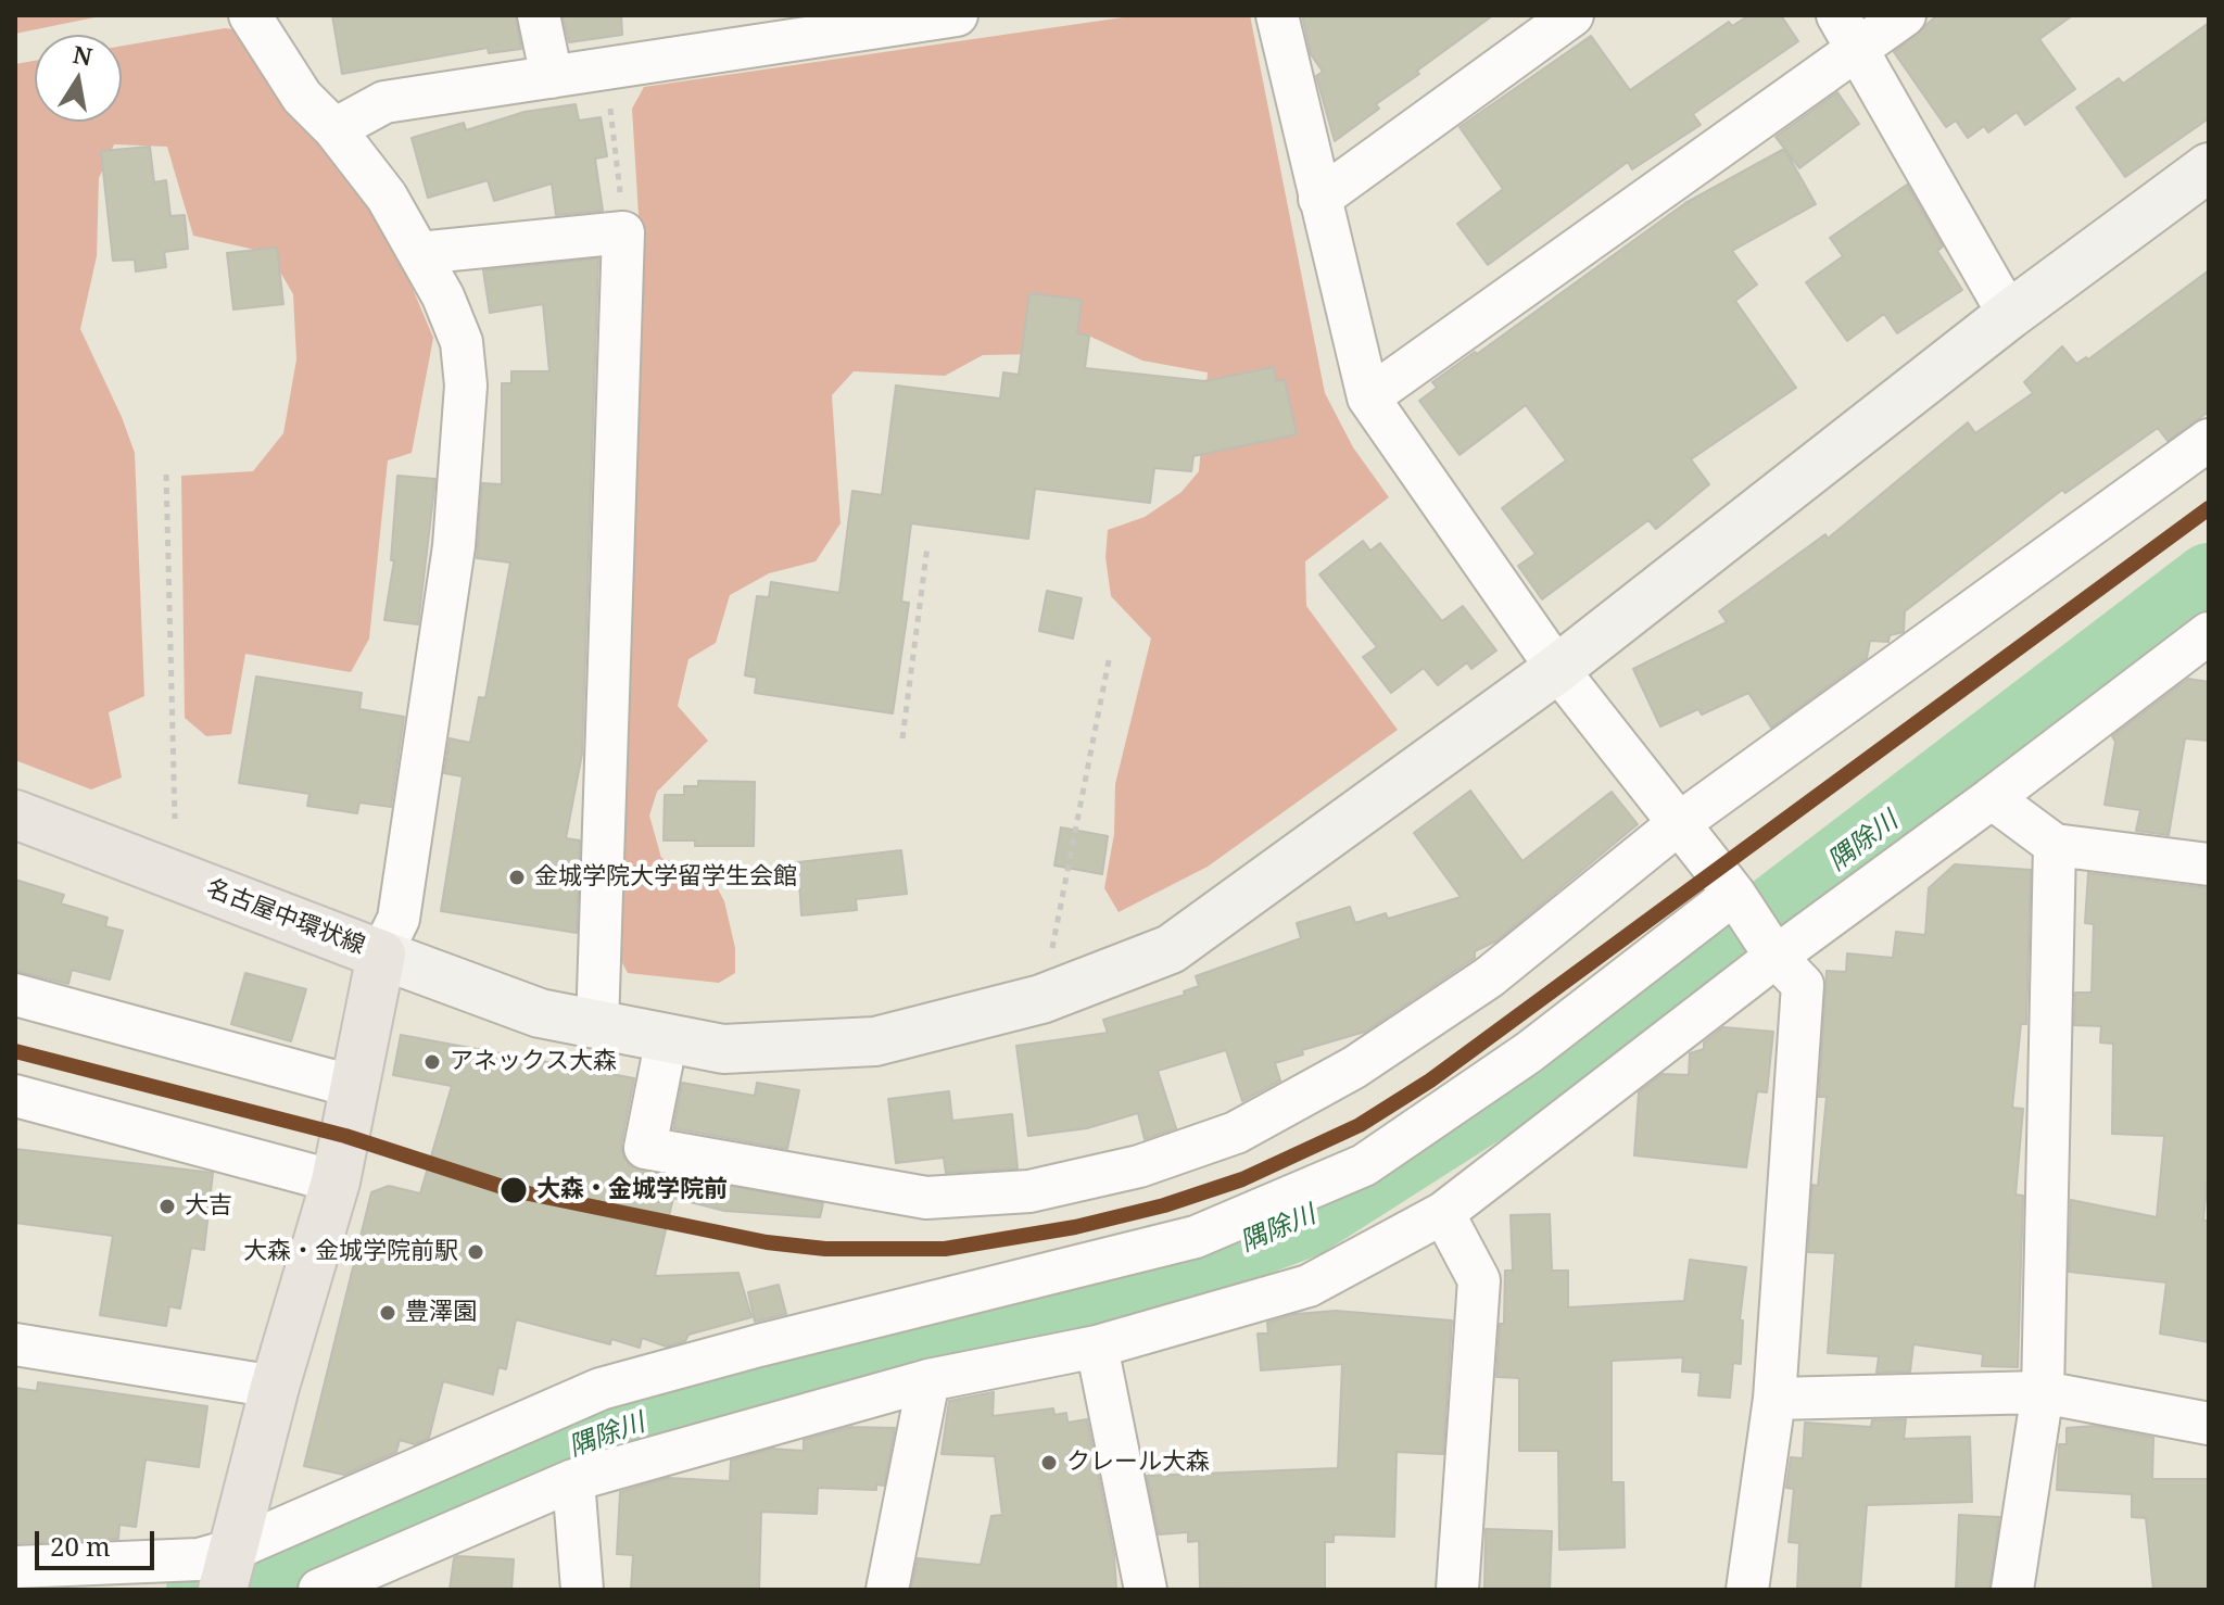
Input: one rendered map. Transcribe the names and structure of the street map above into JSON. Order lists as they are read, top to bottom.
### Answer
{
  "streets": {
    "main road": ["名古屋中環状線"]
  },
  "water": ["隅除川"],
  "places": [
    "金城学院大学留学生会館",
    "アネックス大森",
    "大森・金城学院前",
    "大吉",
    "大森・金城学院前駅",
    "豊澤園",
    "クレール大森"
  ],
  "scale_bar": "20 m",
  "north": "top"
}
